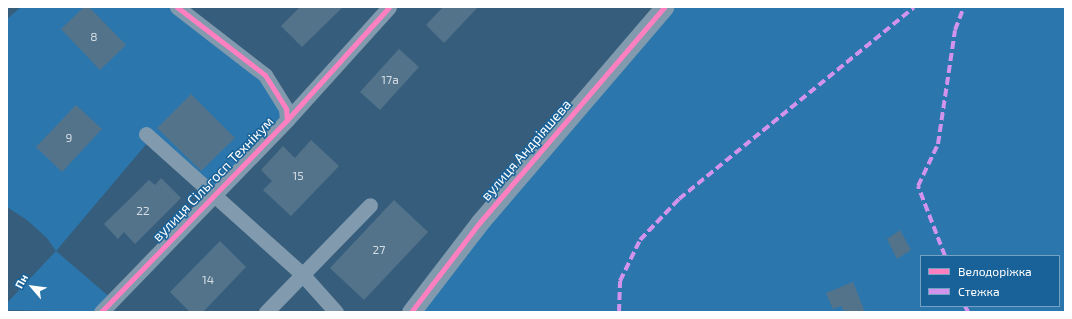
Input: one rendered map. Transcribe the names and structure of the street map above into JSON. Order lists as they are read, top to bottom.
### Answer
{
  "streets": {
    "street": ["вулиця Андріяшева", "вулиця Сільгосп Технікум"]
  },
  "house_numbers": [
    "8",
    "17а",
    "9",
    "15",
    "22",
    "27",
    "14"
  ],
  "legend": ["Велодоріжка", "Стежка"],
  "north": "top left"
}
